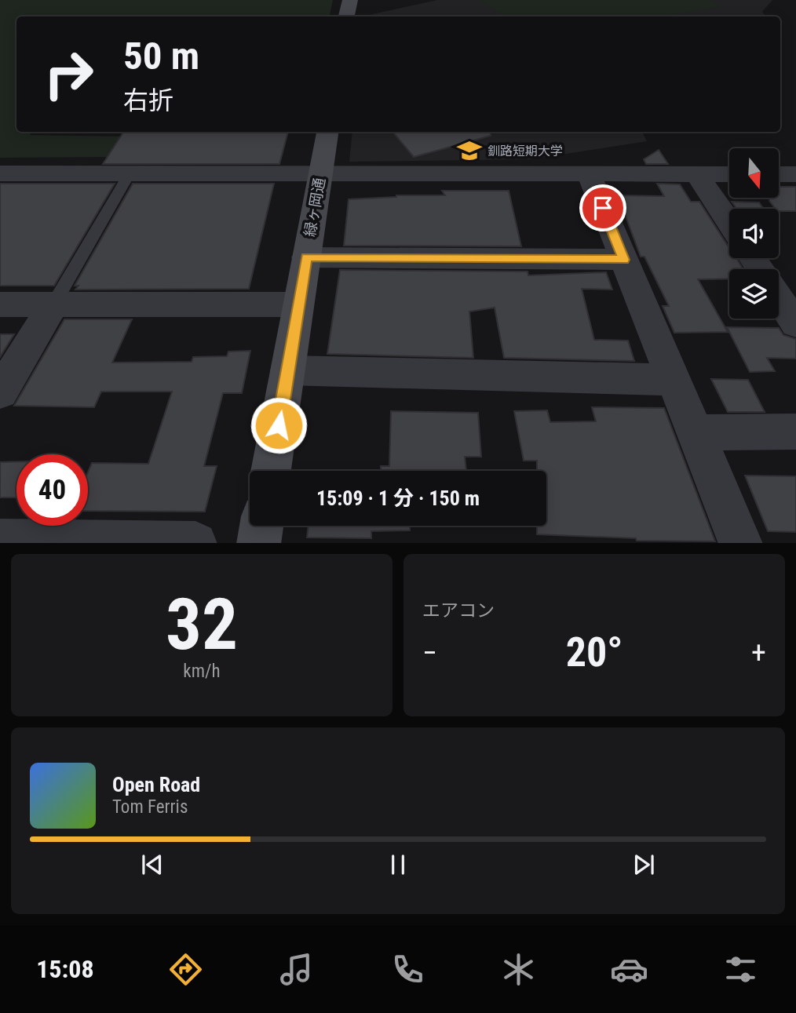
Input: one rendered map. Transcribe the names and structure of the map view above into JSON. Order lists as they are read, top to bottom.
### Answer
{
  "streets": {
    "street": ["緑ヶ岡通"]
  },
  "places": {
    "school or university": ["釧路短期大学"]
  },
  "north": "bottom",
  "page": {
    "turn": ["50 m", "右折"],
    "limit": "40",
    "trip": "15:09 · 1 分 · 150 m",
    "tile": [
      ["32", "km/h"],
      "エアコン"
    ],
    "heat": ["−", "20°", "+"],
    "song": ["Open Road", "Tom Ferris"],
    "tabs": "15:08"
  }
}
